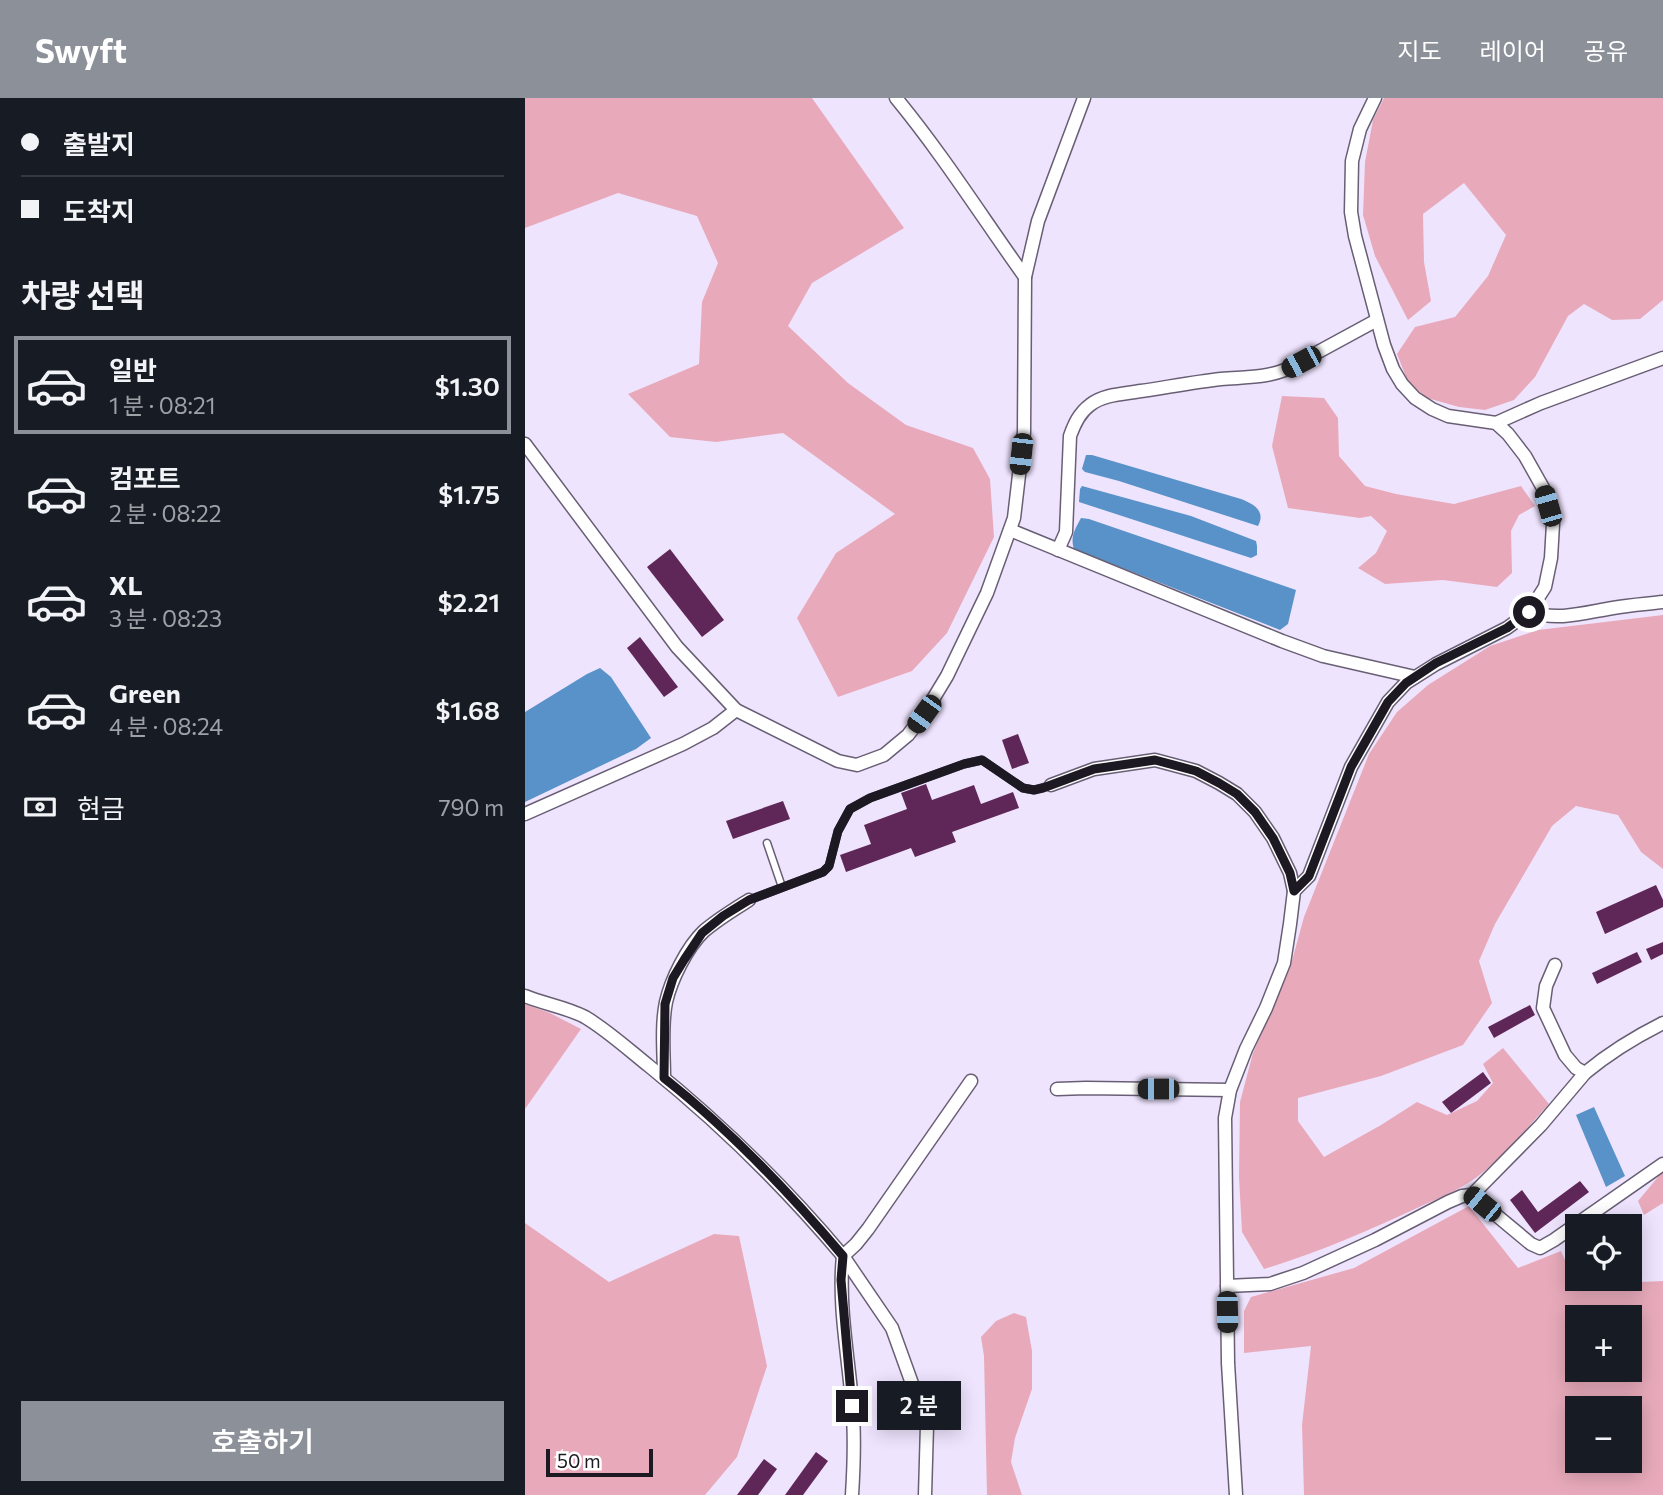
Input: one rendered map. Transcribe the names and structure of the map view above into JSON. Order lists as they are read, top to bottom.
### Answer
{
  "scale_bar": "50 m",
  "page": {
    "header": "Swyft",
    "nav": ["지도", "레이어", "공유"],
    "banner": ["출발지", "도착지"],
    "heading": "차량 선택",
    "list": [
      {
        "name": "일반",
        "note": "1 분 · 08:21",
        "value": "$1.30"
      },
      {
        "name": "컴포트",
        "note": "2 분 · 08:22",
        "value": "$1.75"
      },
      {
        "name": "XL",
        "note": "3 분 · 08:23",
        "value": "$2.21"
      },
      {
        "name": "Green",
        "note": "4 분 · 08:24",
        "value": "$1.68"
      }
    ],
    "pay": ["현금", "790 m"],
    "map_buttons": ["+", "−"],
    "bubble": "2 분",
    "buttons": "호출하기",
    "scale": "50 m"
  }
}
